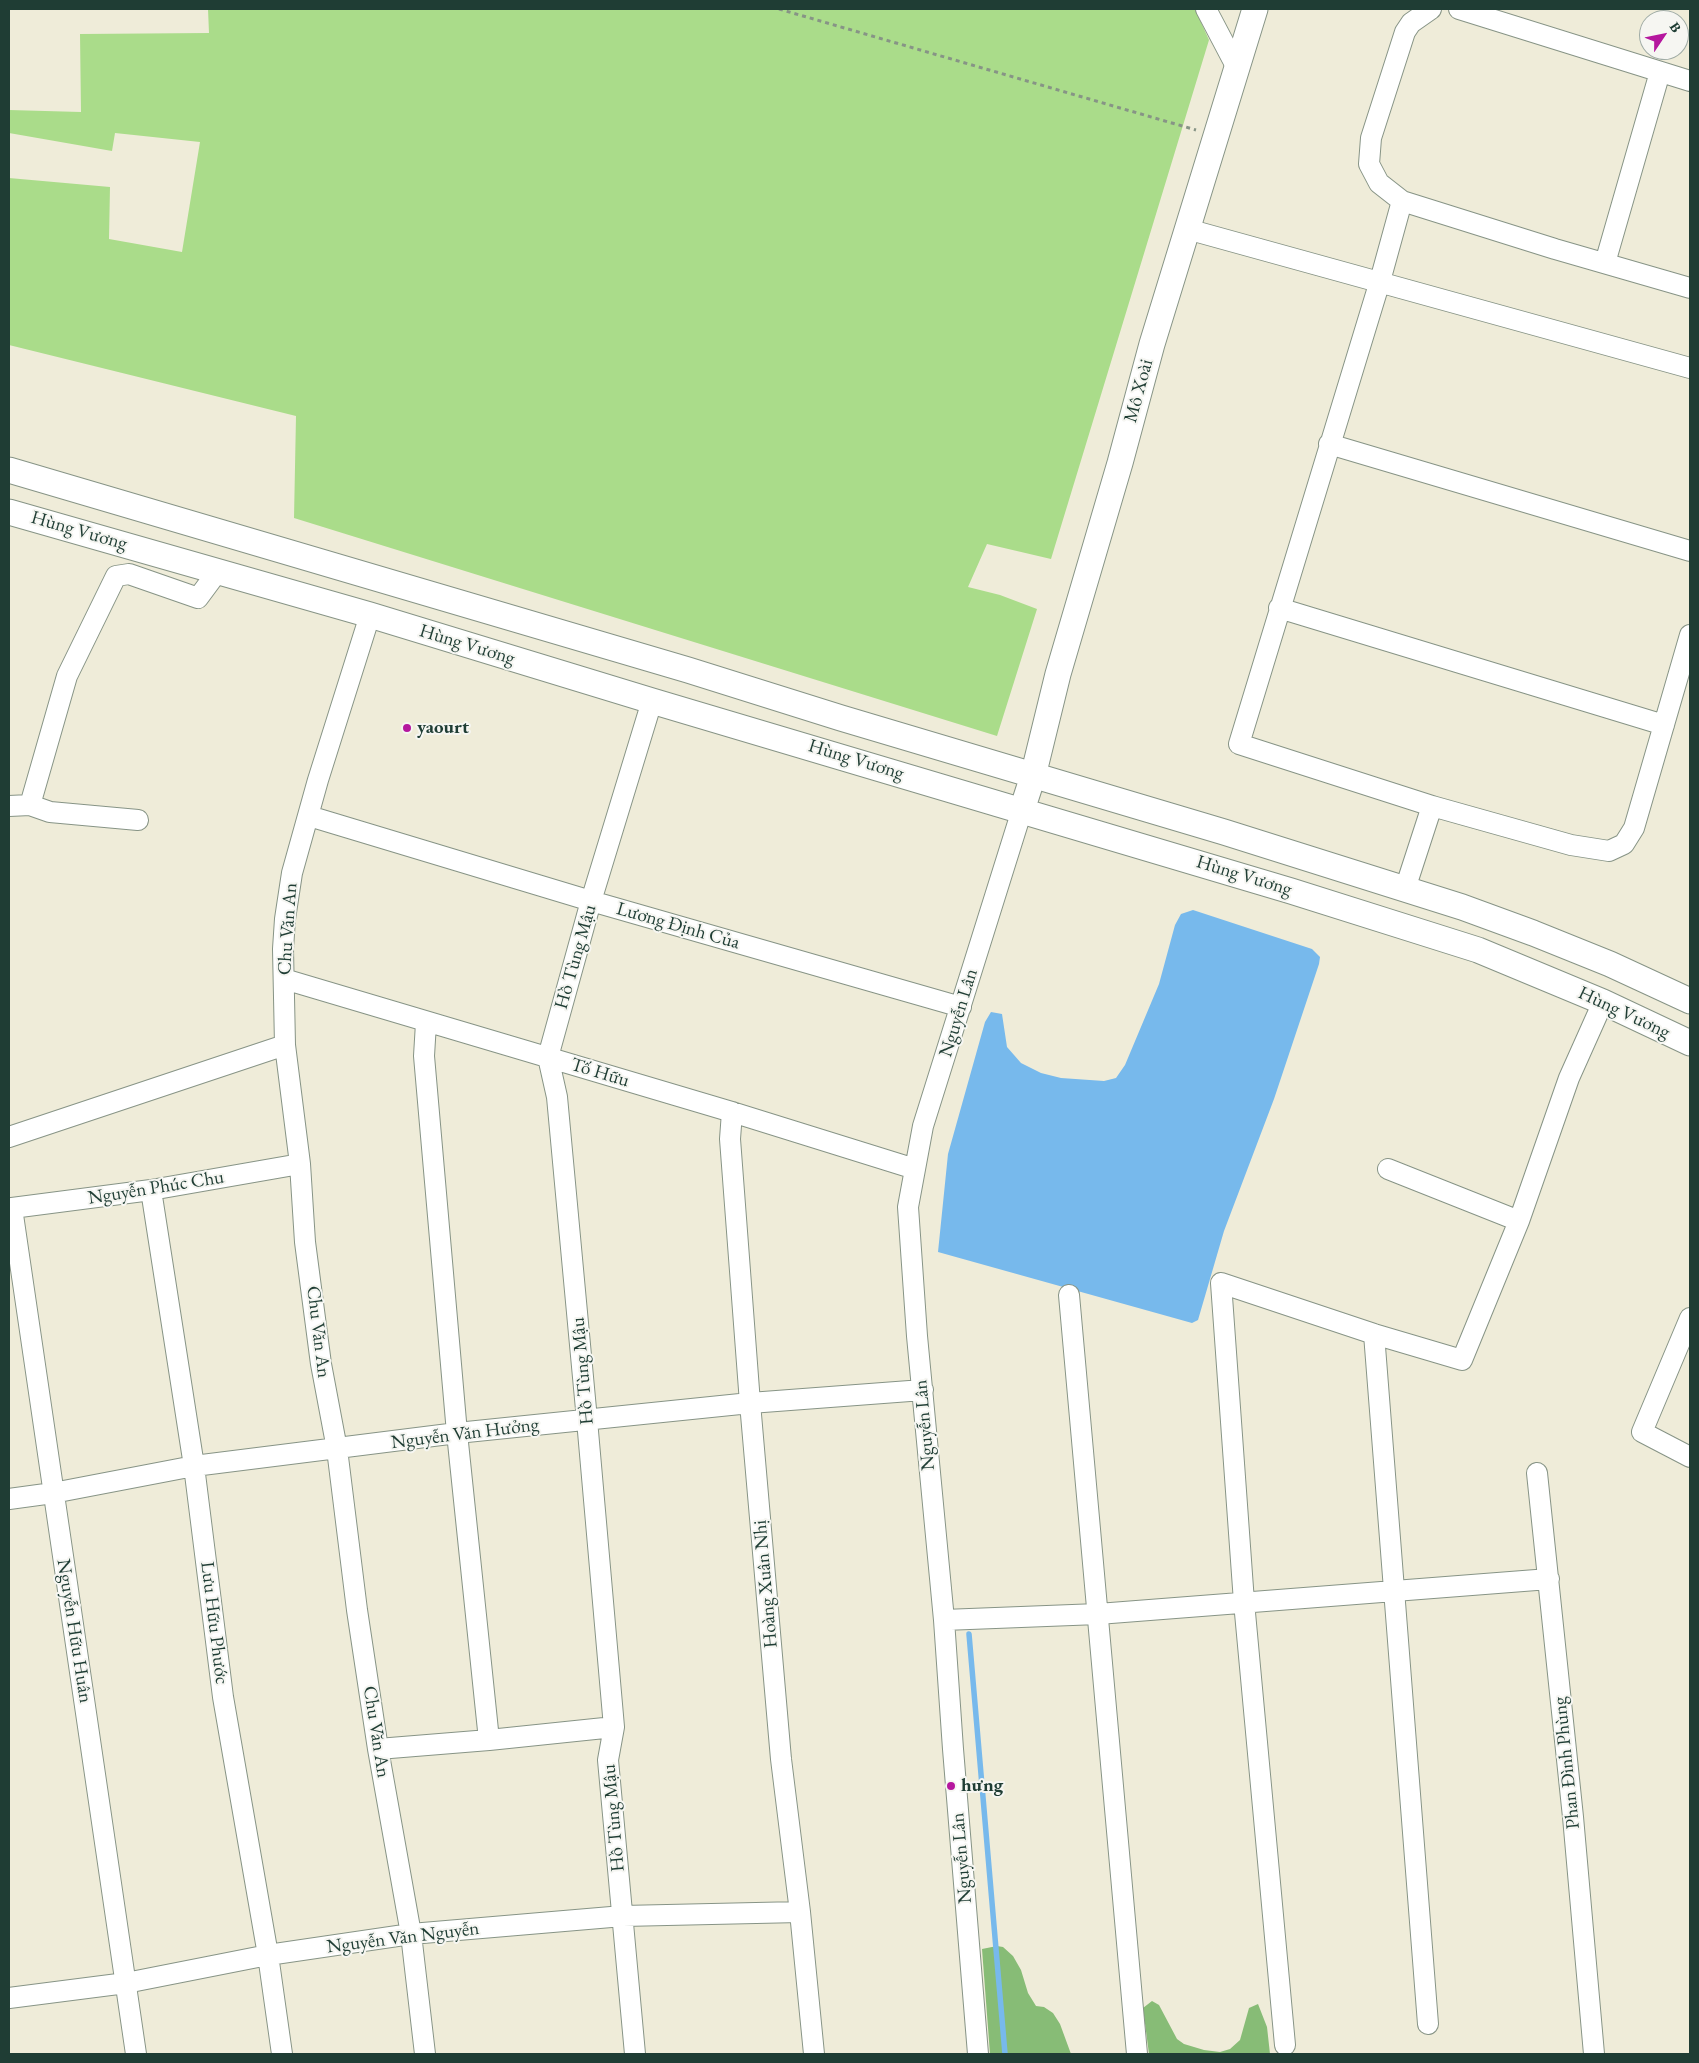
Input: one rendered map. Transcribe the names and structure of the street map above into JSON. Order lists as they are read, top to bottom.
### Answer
{
  "streets": {
    "main road": ["Mô Xoài", "Hùng Vương"],
    "street": [
      "Lương Định Của",
      "Chu Văn An",
      "Hồ Tùng Mậu",
      "Nguyễn Lân",
      "Tố Hữu",
      "Nguyễn Phúc Chu",
      "Nguyễn Văn Hưởng",
      "Hoàng Xuân Nhị",
      "Lưu Hữu Phước",
      "Nguyễn Hữu Huân",
      "Phan Đình Phùng",
      "Nguyễn Văn Nguyễn"
    ]
  },
  "crossings": [
    ["Mô Xoài", "Hùng Vương"],
    ["Mô Xoài", "Nguyễn Lân"],
    ["Hùng Vương", "Chu Văn An"],
    ["Hùng Vương", "Hồ Tùng Mậu"],
    ["Hùng Vương", "Nguyễn Lân"],
    ["Lương Định Của", "Chu Văn An"],
    ["Lương Định Của", "Hồ Tùng Mậu"],
    ["Lương Định Của", "Nguyễn Lân"],
    ["Chu Văn An", "Tố Hữu"],
    ["Chu Văn An", "Nguyễn Phúc Chu"],
    ["Chu Văn An", "Nguyễn Văn Hưởng"],
    ["Chu Văn An", "Nguyễn Văn Nguyễn"],
    ["Hồ Tùng Mậu", "Tố Hữu"],
    ["Hồ Tùng Mậu", "Nguyễn Văn Hưởng"],
    ["Hồ Tùng Mậu", "Nguyễn Văn Nguyễn"],
    ["Nguyễn Lân", "Tố Hữu"],
    ["Nguyễn Lân", "Nguyễn Văn Hưởng"],
    ["Tố Hữu", "Hoàng Xuân Nhị"],
    ["Nguyễn Phúc Chu", "Lưu Hữu Phước"],
    ["Nguyễn Phúc Chu", "Nguyễn Hữu Huân"],
    ["Nguyễn Văn Hưởng", "Hoàng Xuân Nhị"],
    ["Nguyễn Văn Hưởng", "Lưu Hữu Phước"],
    ["Nguyễn Văn Hưởng", "Nguyễn Hữu Huân"],
    ["Hoàng Xuân Nhị", "Nguyễn Văn Nguyễn"],
    ["Lưu Hữu Phước", "Nguyễn Văn Nguyễn"],
    ["Nguyễn Hữu Huân", "Nguyễn Văn Nguyễn"]
  ],
  "places": ["yaourt", "hưng"],
  "north": "top right"
}
